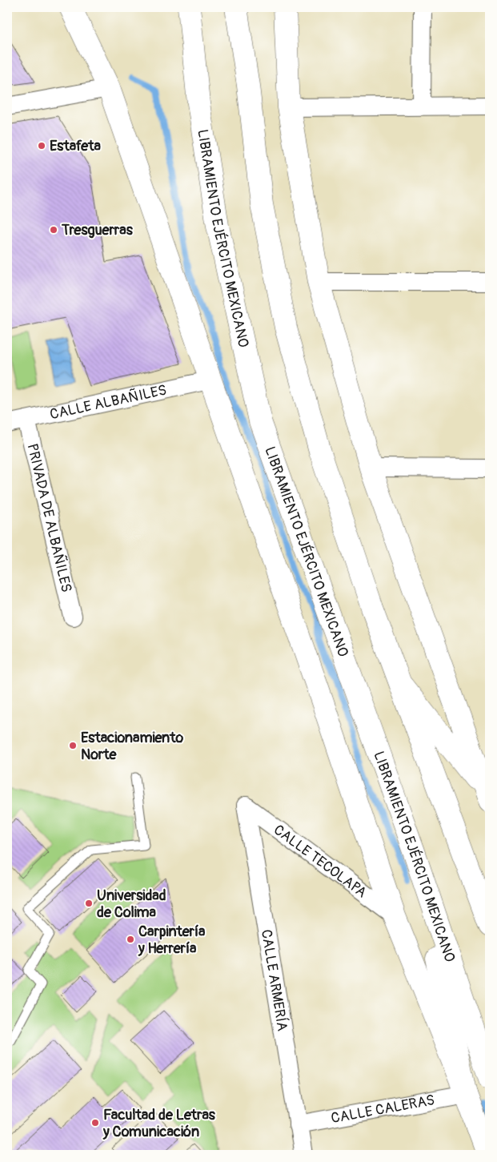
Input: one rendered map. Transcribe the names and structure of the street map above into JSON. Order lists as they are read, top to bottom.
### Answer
{
  "streets": {
    "main road": ["LIBRAMIENTO EJÉRCITO MEXICANO"],
    "street": [
      "CALLE ALBAÑILES",
      "PRIVADA DE ALBAÑILES",
      "CALLE TECOLAPA",
      "CALLE ARMERÍA",
      "CALLE CALERAS"
    ]
  },
  "crossings": [
    ["CALLE ALBAÑILES", "PRIVADA DE ALBAÑILES"],
    ["CALLE TECOLAPA", "CALLE ARMERÍA"],
    ["CALLE ARMERÍA", "CALLE CALERAS"]
  ],
  "places": [
    "Estafeta",
    "Tresguerras",
    "Estacionamiento Norte",
    "Universidad de Colima",
    "Carpintería y Herrería",
    "Facultad de Letras y Comunicación"
  ]
}
